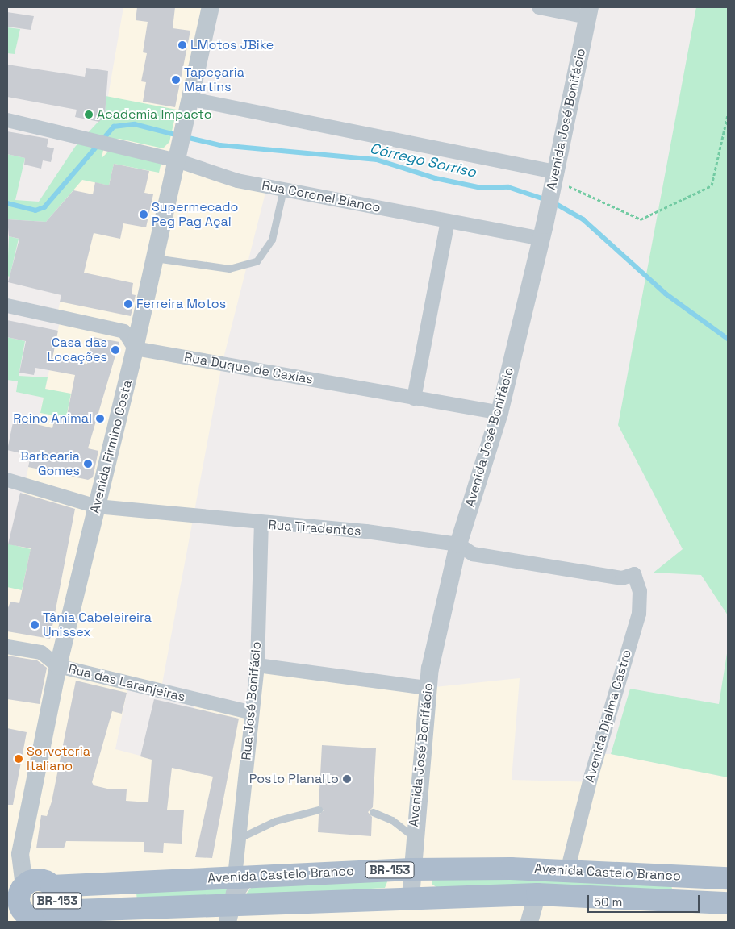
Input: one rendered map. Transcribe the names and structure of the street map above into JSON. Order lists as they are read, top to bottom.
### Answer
{
  "streets": {
    "main road": ["BR-153", "Avenida Castelo Branco"],
    "street": [
      "Avenida José Bonifácio",
      "Rua Coronel Blanco",
      "Rua Duque de Caxias",
      "Avenida Firmino Costa",
      "Rua Tiradentes",
      "Rua das Laranjeiras",
      "Rua José Bonifácio",
      "Avenida Djalma Castro"
    ]
  },
  "crossings": [
    ["Avenida José Bonifácio", "Rua Coronel Blanco"],
    ["Avenida José Bonifácio", "Rua Duque de Caxias"],
    ["Avenida José Bonifácio", "Rua Tiradentes"],
    ["Avenida José Bonifácio", "Avenida Castelo Branco"],
    ["Rua Coronel Blanco", "Avenida Firmino Costa"],
    ["Rua Duque de Caxias", "Avenida Firmino Costa"],
    ["Avenida Firmino Costa", "Rua Tiradentes"],
    ["Avenida Firmino Costa", "Rua das Laranjeiras"],
    ["Avenida Firmino Costa", "Avenida Castelo Branco"],
    ["Rua Tiradentes", "Rua José Bonifácio"],
    ["Rua Tiradentes", "Avenida Djalma Castro"],
    ["Rua das Laranjeiras", "Rua José Bonifácio"],
    ["Rua José Bonifácio", "Avenida Castelo Branco"],
    ["Avenida Djalma Castro", "Avenida Castelo Branco"],
    ["BR-153", "Avenida Castelo Branco"]
  ],
  "water": ["Córrego Sorriso"],
  "places": [
    "LMotos JBike",
    "Tapeçaria Martins",
    "Academia Impacto",
    "Supermecado Peg Pag Açai",
    "Ferreira Motos",
    "Casa das Locações",
    "Reino Animal",
    "Barbearia Gomes",
    "Tânia Cabeleireira Unissex",
    "Sorveteria Italiano",
    "Posto Planalto"
  ],
  "scale_bar": "50 m"
}
